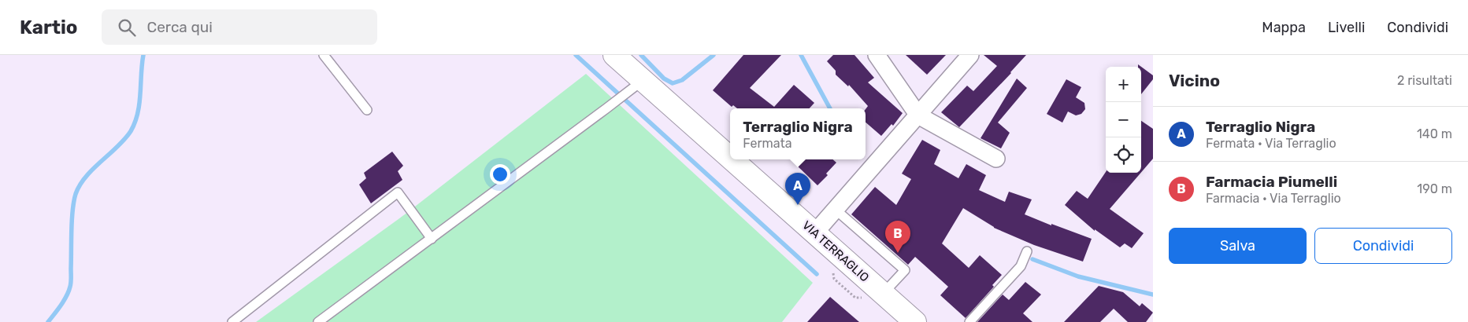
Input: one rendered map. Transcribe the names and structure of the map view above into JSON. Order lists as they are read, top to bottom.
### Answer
{
  "streets": {
    "main road": ["VIA TERRAGLIO"]
  },
  "page": {
    "header": "Kartio",
    "search": "Cerca qui",
    "nav": ["Mappa", "Livelli", "Condividi"],
    "heading": ["Vicino", "2 risultati"],
    "map_buttons": ["+", "−"],
    "list": [
      {
        "mark": "A",
        "name": "Terraglio Nigra",
        "note": "Fermata · Via Terraglio",
        "value": "140 m"
      },
      {
        "mark": "B",
        "name": "Farmacia Piumelli",
        "note": "Farmacia · Via Terraglio",
        "value": "190 m"
      }
    ],
    "popup": ["Terraglio Nigra", "Fermata"],
    "pins": ["A", "B"],
    "buttons": ["Salva", "Condividi"]
  }
}
